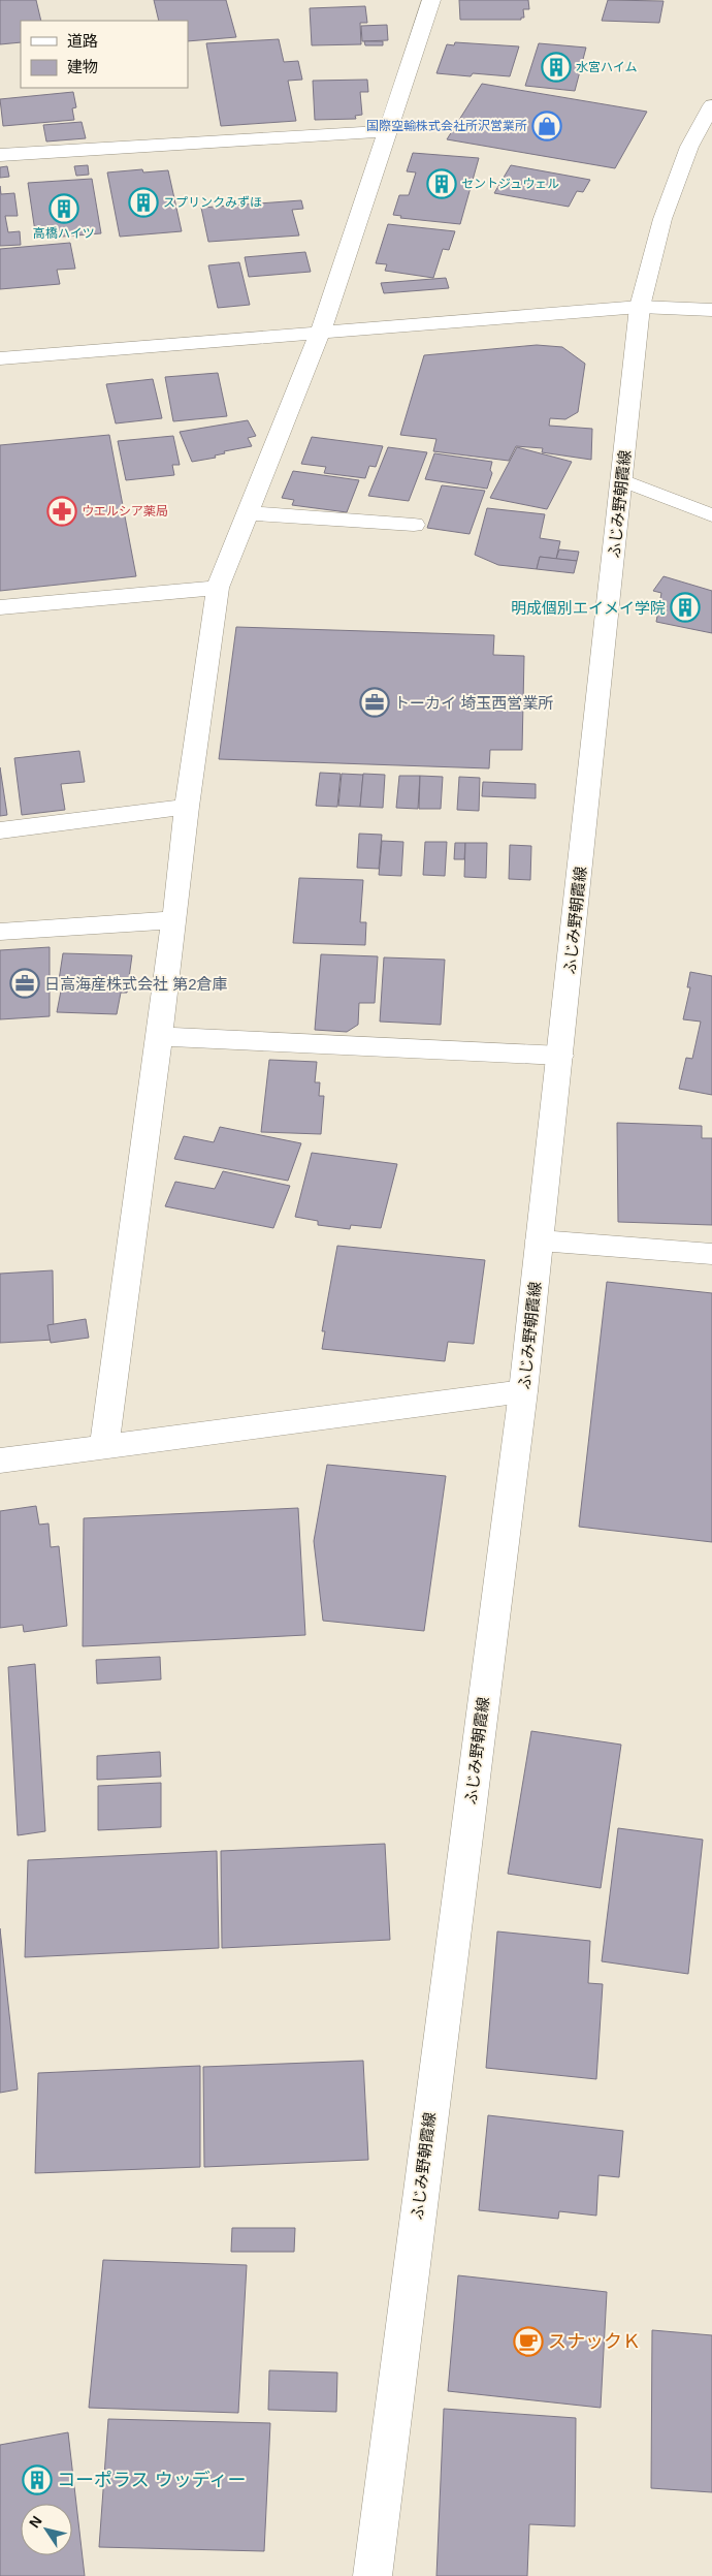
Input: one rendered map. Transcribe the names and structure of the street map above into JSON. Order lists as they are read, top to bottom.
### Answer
{
  "streets": {
    "street": ["ふじみ野朝霞線"]
  },
  "places": {
    "building": [
      "水宮ハイム",
      "セントジュウェル",
      "スプリンクみずほ",
      "高橋ハイツ",
      "明成個別エイメイ学院",
      "コーポラス ウッディー"
    ],
    "shop": ["国際空輸株式会社所沢営業所"],
    "pharmacy": ["ウエルシア薬局"],
    "office": ["トーカイ 埼玉西営業所", "日高海産株式会社 第2倉庫"],
    "cafe": ["スナックＫ"]
  },
  "legend": ["道路", "建物"],
  "north": "top left"
}
